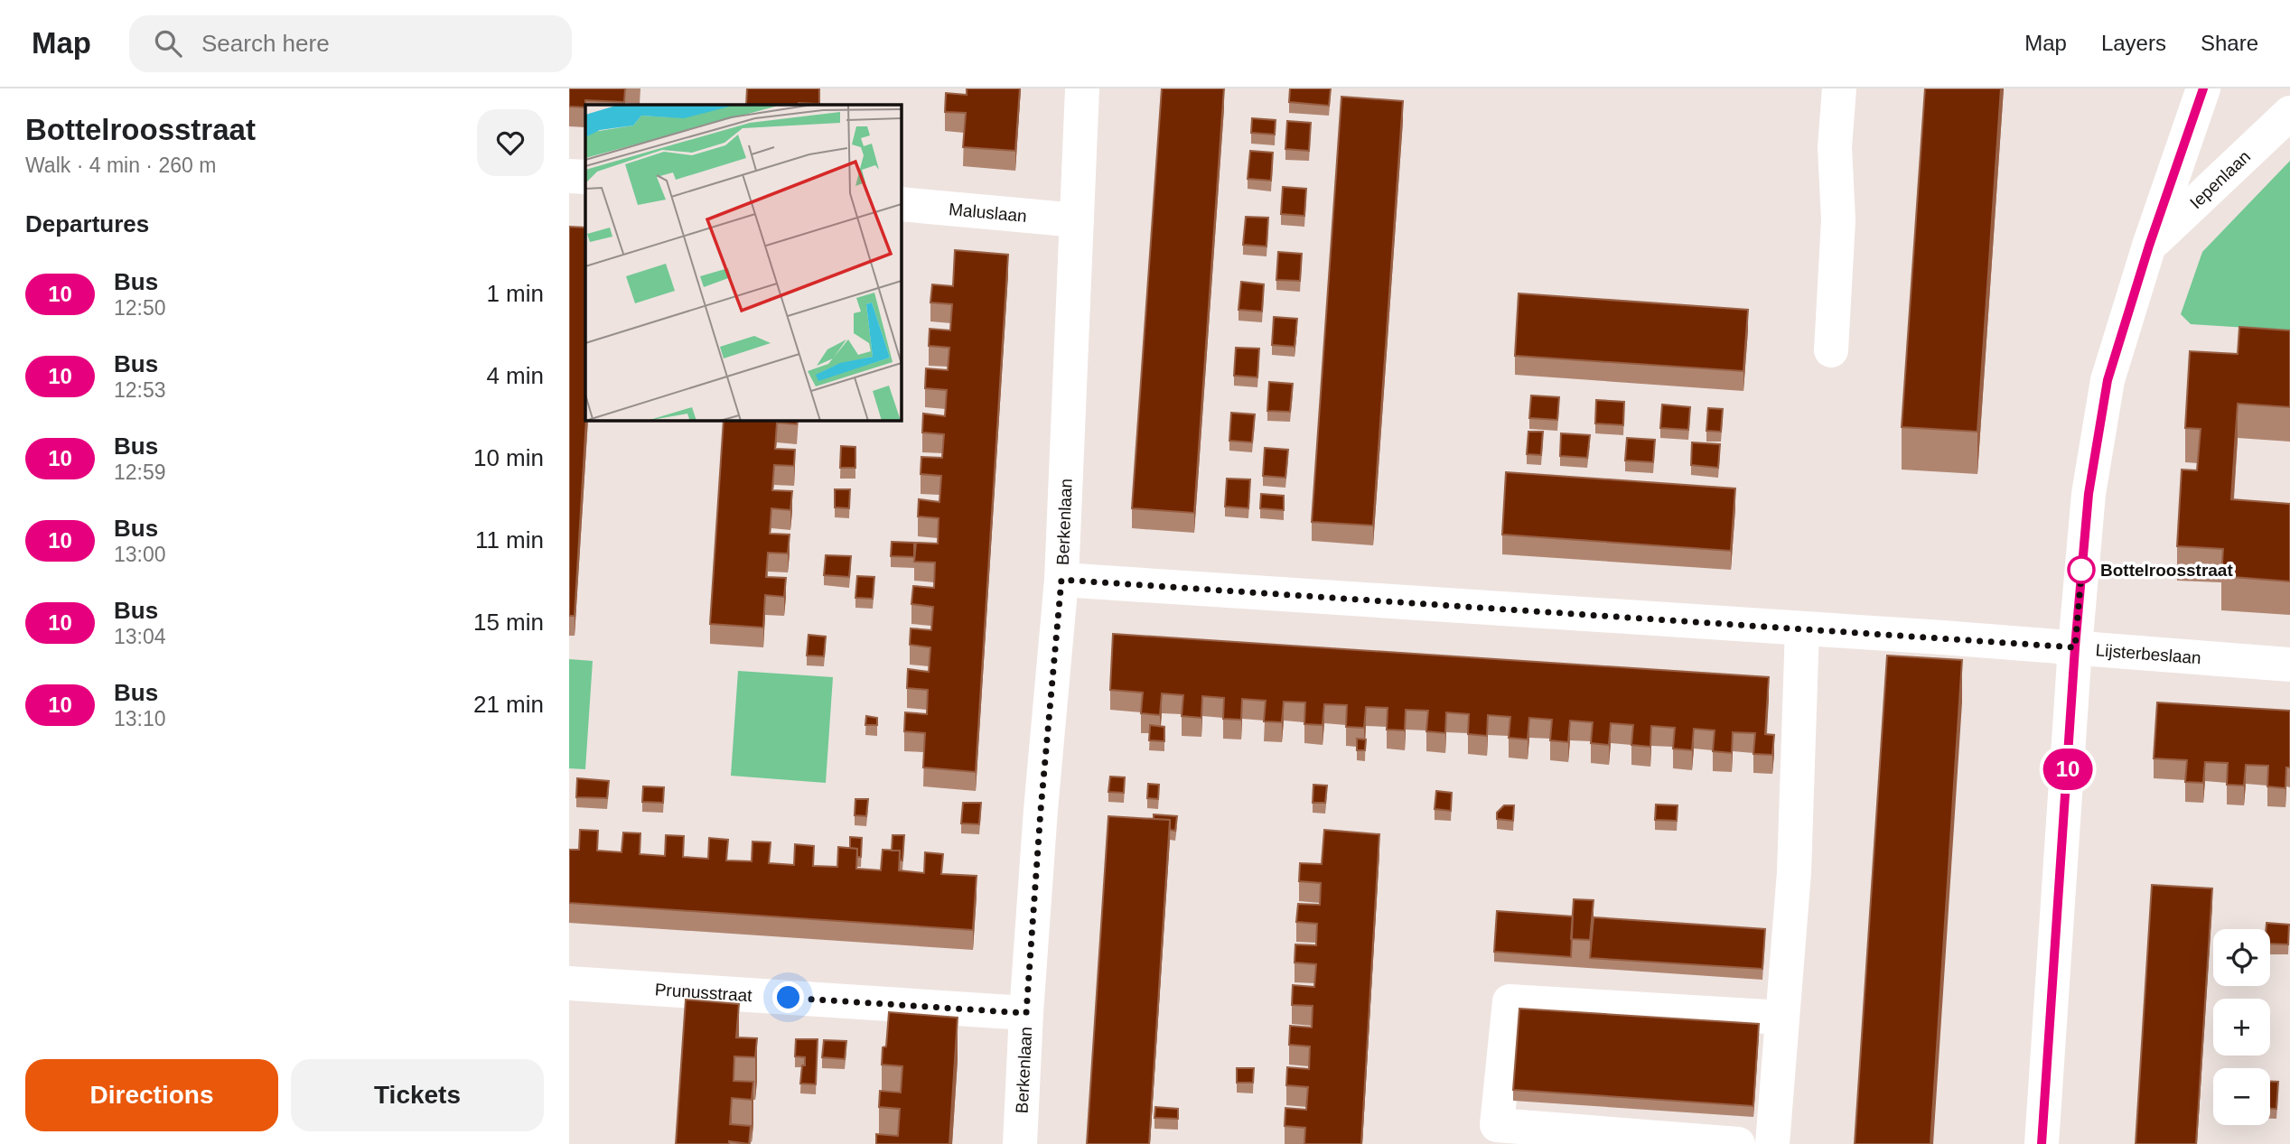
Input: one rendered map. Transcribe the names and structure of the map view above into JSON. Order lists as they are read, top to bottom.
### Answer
{
  "streets": {
    "street": [
      "Iepenlaan",
      "Maluslaan",
      "Berkenlaan",
      "Lijsterbeslaan",
      "Prunusstraat"
    ]
  },
  "crossings": [
    ["Iepenlaan", "Lijsterbeslaan"],
    ["Maluslaan", "Berkenlaan"],
    ["Berkenlaan", "Lijsterbeslaan"],
    ["Berkenlaan", "Prunusstraat"]
  ],
  "places": ["Bottelroosstraat"],
  "lines": ["bus line 10"],
  "page": {
    "header": "Map",
    "search": "Search here",
    "nav": ["Map", "Layers", "Share"],
    "heading": [
      ["Bottelroosstraat", "Walk · 4 min · 260 m"],
      "Departures"
    ],
    "on_map": "10",
    "list": [
      {
        "mark": "10",
        "name": "Bus",
        "note": "12:50",
        "value": "1 min"
      },
      {
        "mark": "10",
        "name": "Bus",
        "note": "12:53",
        "value": "4 min"
      },
      {
        "mark": "10",
        "name": "Bus",
        "note": "12:59",
        "value": "10 min"
      },
      {
        "mark": "10",
        "name": "Bus",
        "note": "13:00",
        "value": "11 min"
      },
      {
        "mark": "10",
        "name": "Bus",
        "note": "13:04",
        "value": "15 min"
      },
      {
        "mark": "10",
        "name": "Bus",
        "note": "13:10",
        "value": "21 min"
      }
    ],
    "map_buttons": ["+", "−"],
    "buttons": ["Directions", "Tickets"]
  }
}
